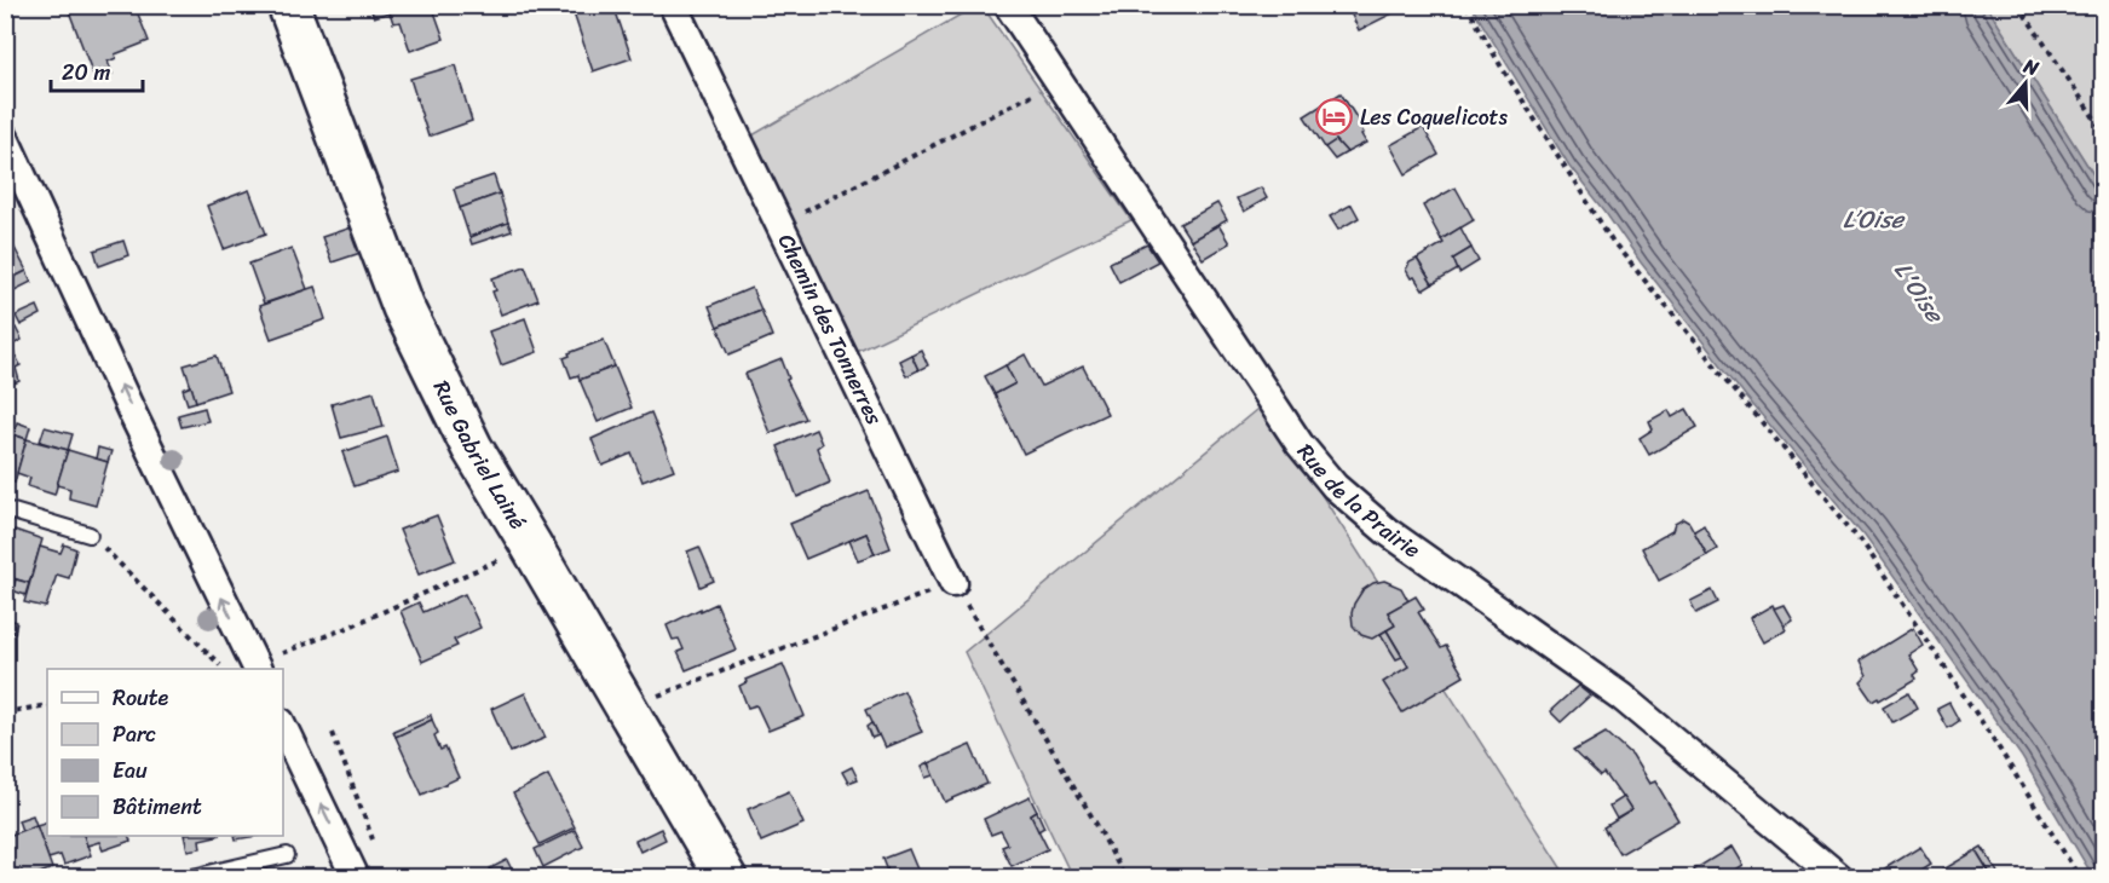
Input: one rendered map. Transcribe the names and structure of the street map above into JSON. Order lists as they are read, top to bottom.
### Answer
{
  "streets": {
    "street": ["Chemin des Tonnerres", "Rue Gabriel Lainé", "Rue de la Prairie"]
  },
  "water": ["L’Oise", "L'Oise"],
  "places": {
    "hotel": ["Les Coquelicots"]
  },
  "legend": [
    "Route",
    "Parc",
    "Eau",
    "Bâtiment"
  ],
  "scale_bar": "20 m",
  "north": "top"
}
